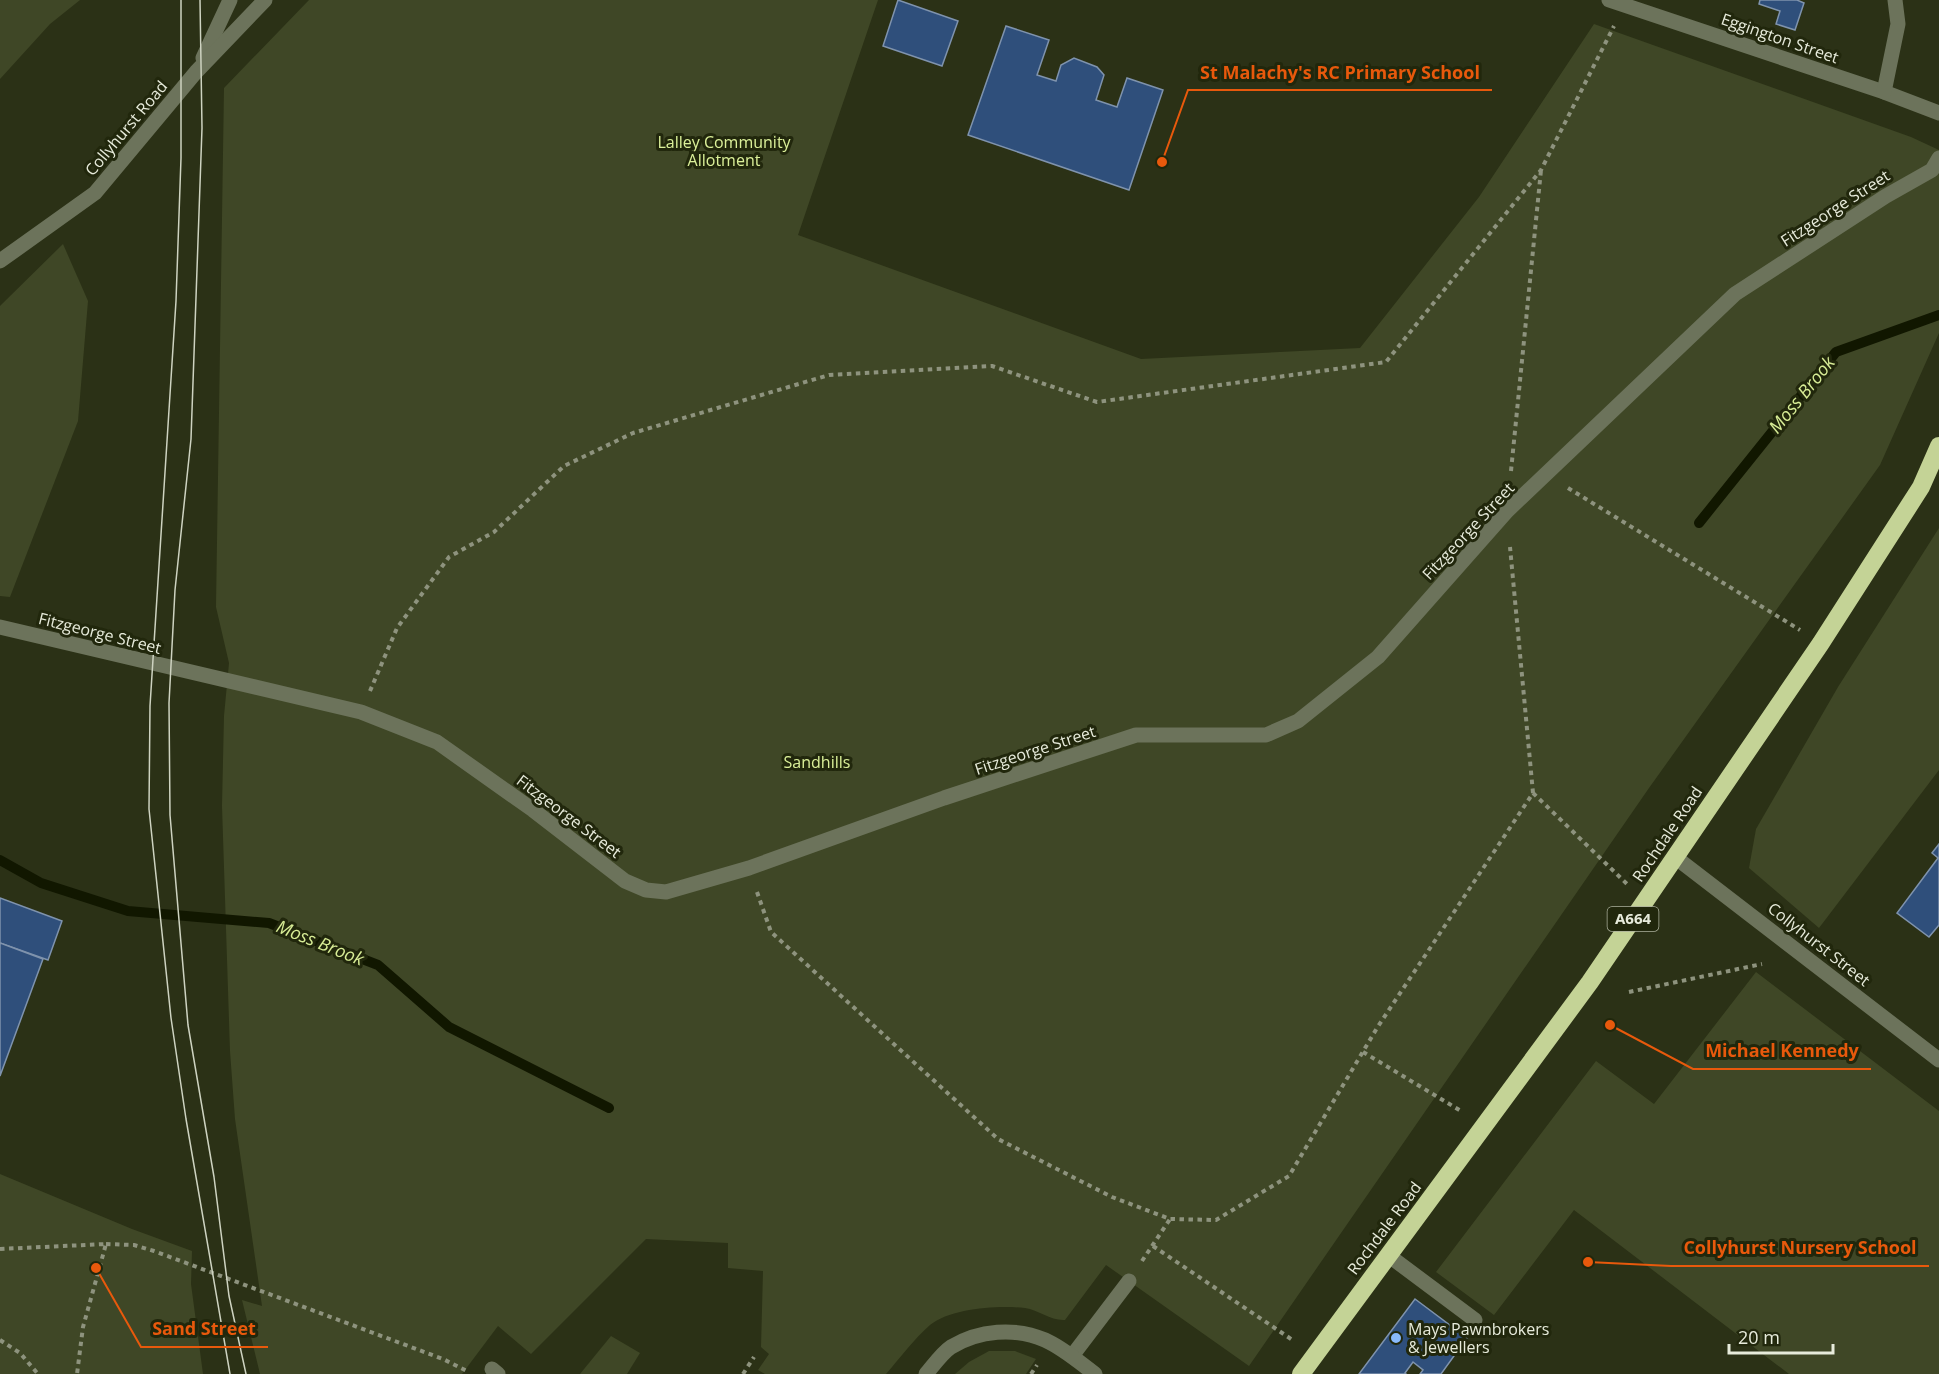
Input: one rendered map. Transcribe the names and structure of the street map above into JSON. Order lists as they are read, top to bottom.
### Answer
{
  "streets": {
    "highway": ["Rochdale Road", "A664"],
    "street": [
      "Eggington Street",
      "Collyhurst Road",
      "Fitzgeorge Street",
      "Collyhurst Street"
    ]
  },
  "crossings": [
    ["Rochdale Road", "Collyhurst Street"]
  ],
  "water": ["Moss Brook"],
  "parks": ["Lalley Community Allotment", "Sandhills"],
  "places": [
    "St Malachy's RC Primary School",
    "Michael Kennedy",
    "Collyhurst Nursery School",
    "Sand Street",
    "Mays Pawnbrokers & Jewellers"
  ],
  "scale_bar": "20 m"
}
